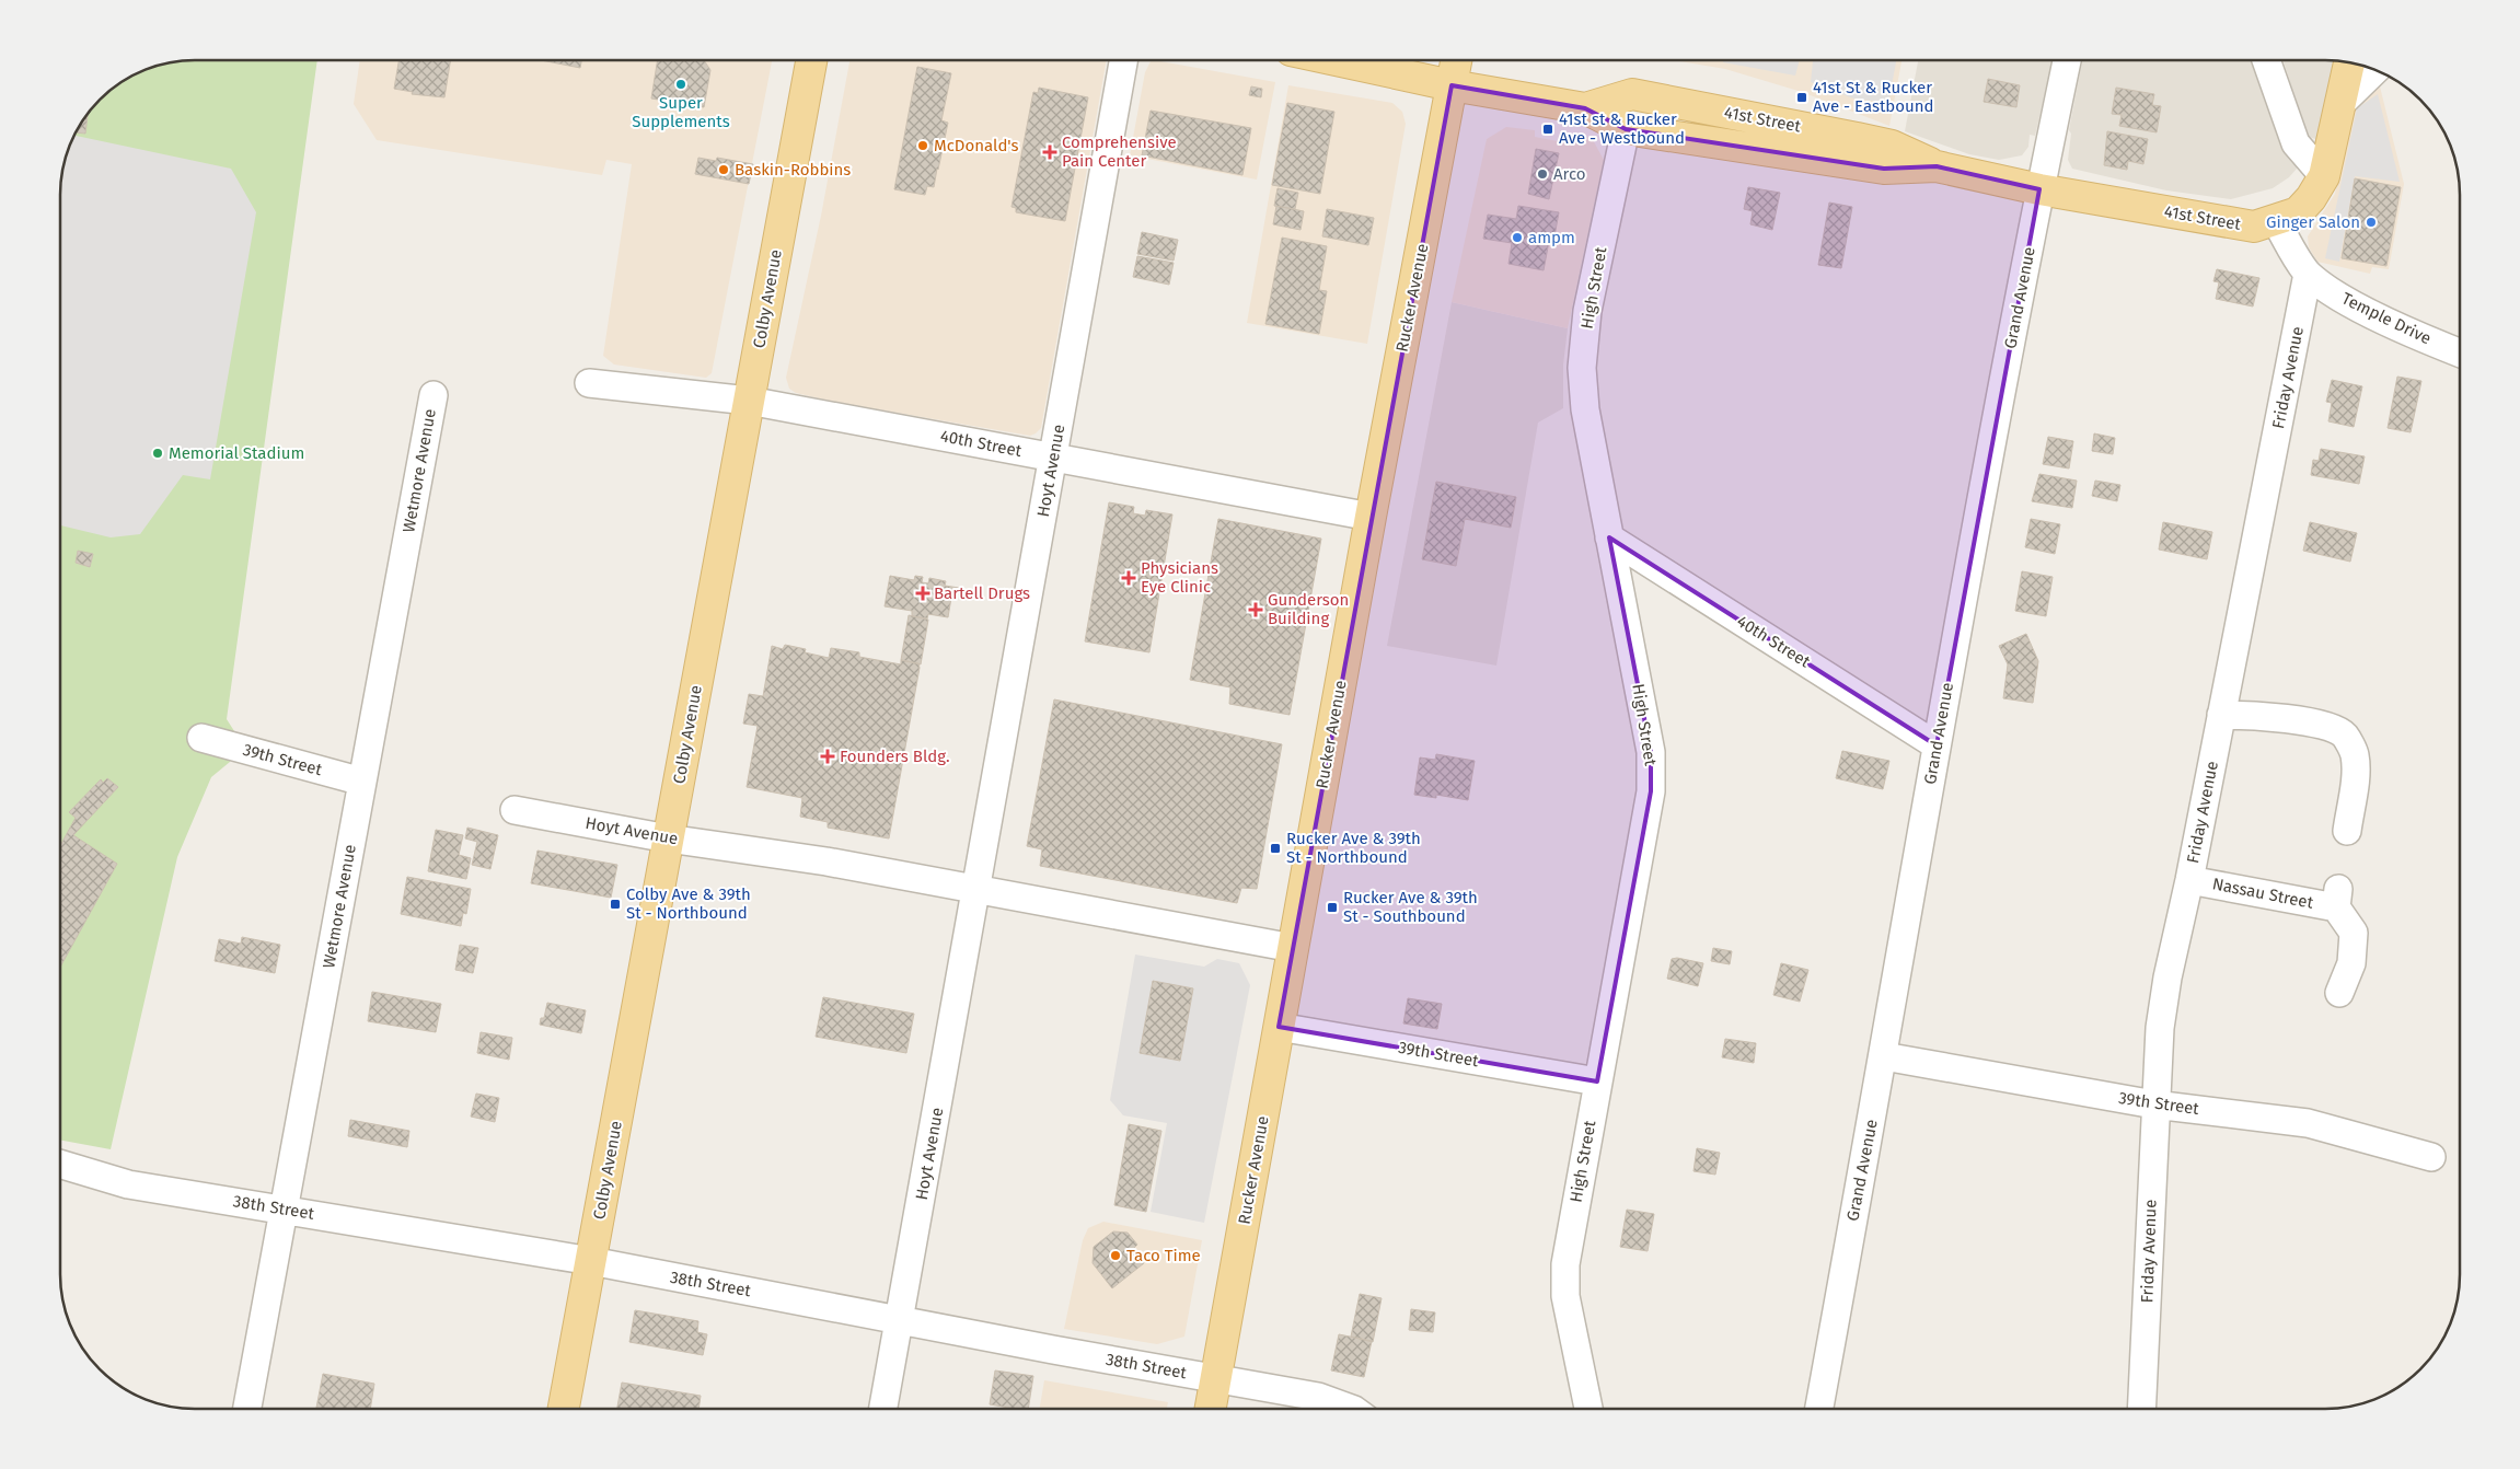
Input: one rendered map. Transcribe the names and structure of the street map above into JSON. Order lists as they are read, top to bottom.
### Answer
{
  "streets": {
    "main road": ["41st Street", "Rucker Avenue", "Colby Avenue"],
    "street": [
      "High Street",
      "Grand Avenue",
      "Temple Drive",
      "Friday Avenue",
      "40th Street",
      "Wetmore Avenue",
      "Hoyt Avenue",
      "39th Street",
      "Nassau Street",
      "38th Street"
    ]
  },
  "crossings": [
    ["41st Street", "High Street"],
    ["41st Street", "Rucker Avenue"],
    ["41st Street", "Grand Avenue"],
    ["High Street", "40th Street"],
    ["High Street", "39th Street"],
    ["Rucker Avenue", "40th Street"],
    ["Rucker Avenue", "Hoyt Avenue"],
    ["Rucker Avenue", "39th Street"],
    ["Rucker Avenue", "38th Street"],
    ["Grand Avenue", "40th Street"],
    ["Grand Avenue", "39th Street"],
    ["Colby Avenue", "40th Street"],
    ["Colby Avenue", "Hoyt Avenue"],
    ["Colby Avenue", "38th Street"],
    ["Temple Drive", "Friday Avenue"],
    ["Friday Avenue", "39th Street"],
    ["Friday Avenue", "Nassau Street"],
    ["40th Street", "Hoyt Avenue"],
    ["Wetmore Avenue", "39th Street"],
    ["Wetmore Avenue", "38th Street"],
    ["Hoyt Avenue", "38th Street"]
  ],
  "places": {
    "other": [
      "Super Supplements",
      "McDonald's",
      "Baskin-Robbins",
      "Arco",
      "Ginger Salon",
      "ampm",
      "Memorial Stadium",
      "Taco Time"
    ],
    "transit": [
      "41st St & Rucker Ave - Eastbound",
      "41st st & Rucker Ave - Westbound",
      "Rucker Ave & 39th St - Northbound",
      "Colby Ave & 39th St - Northbound",
      "Rucker Ave & 39th St - Southbound"
    ],
    "health": [
      "Comprehensive Pain Center",
      "Physicians Eye Clinic",
      "Bartell Drugs",
      "Gunderson Building",
      "Founders Bldg."
    ]
  }
}
